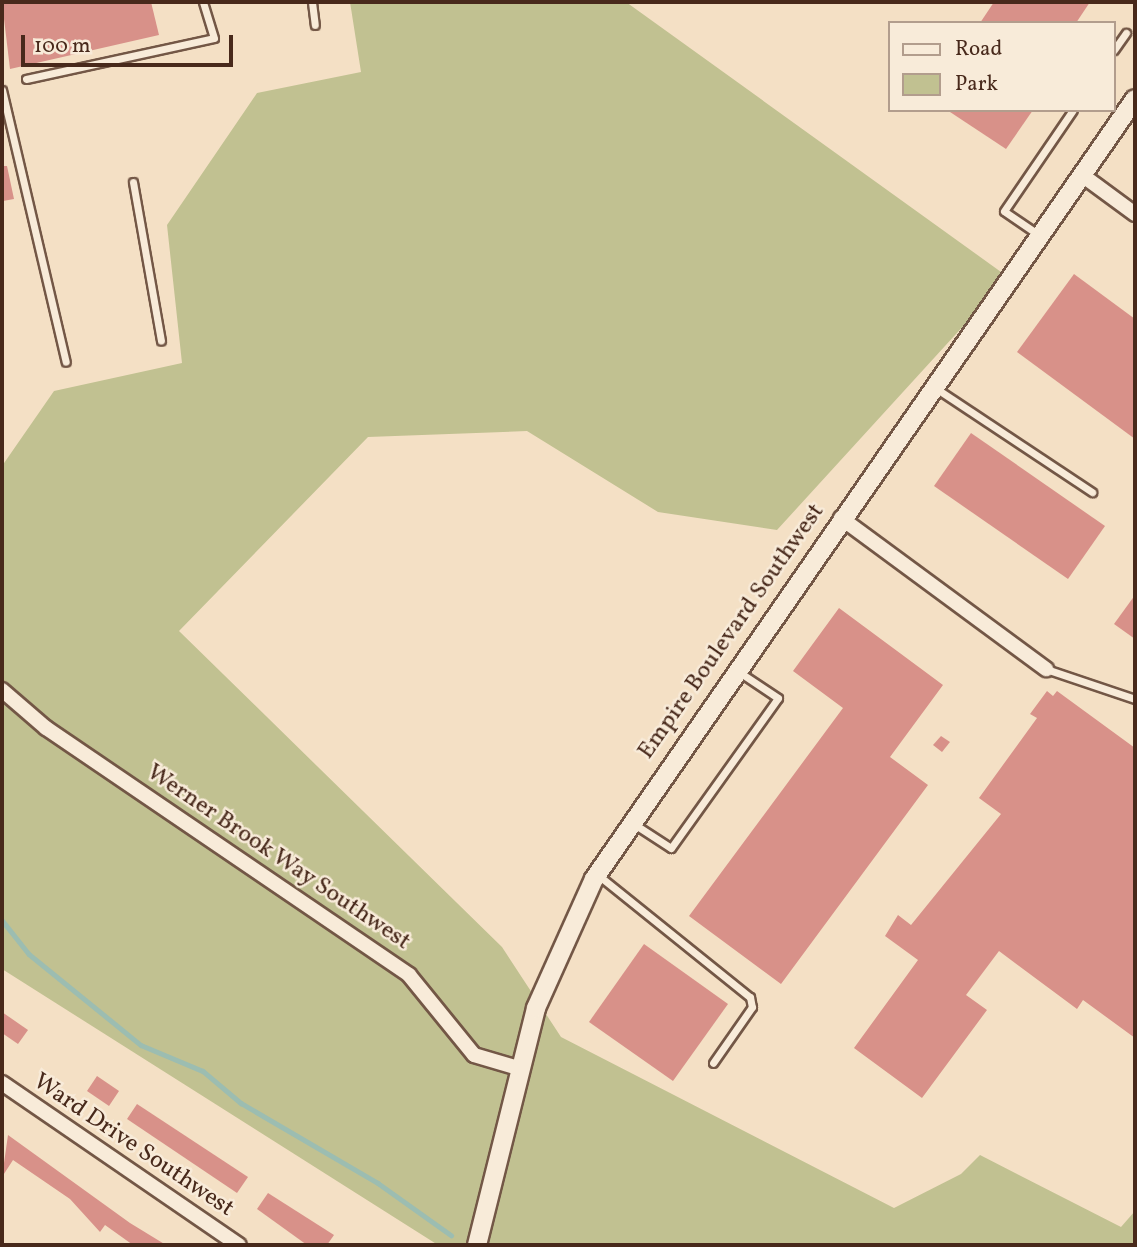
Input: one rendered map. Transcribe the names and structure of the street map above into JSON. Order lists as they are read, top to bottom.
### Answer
{
  "streets": {
    "street": ["Empire Boulevard Southwest", "Werner Brook Way Southwest", "Ward Drive Southwest"]
  },
  "crossings": [
    ["Empire Boulevard Southwest", "Werner Brook Way Southwest"]
  ],
  "legend": ["Road", "Park"],
  "scale_bar": "100 m"
}
